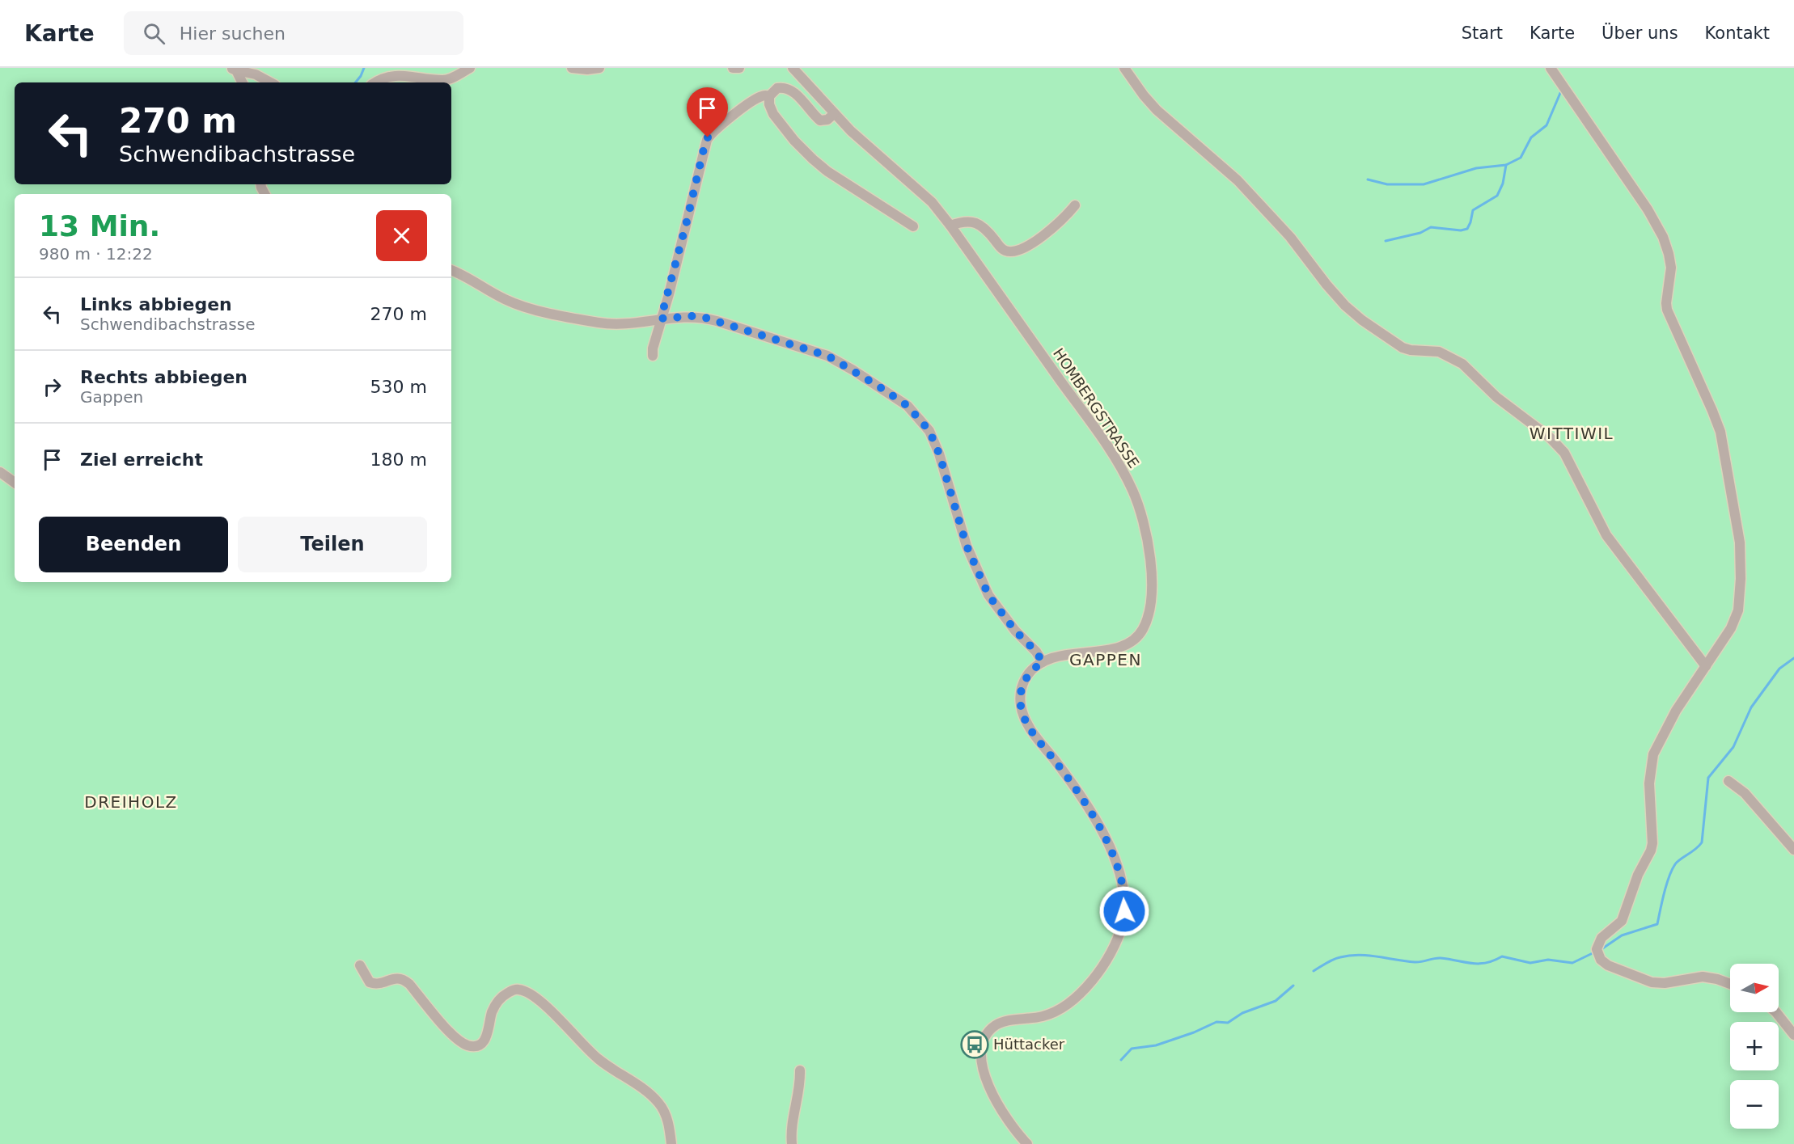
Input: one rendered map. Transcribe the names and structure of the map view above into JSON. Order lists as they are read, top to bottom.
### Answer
{
  "streets": {
    "street": ["HOMBERGSTRASSE"]
  },
  "districts": ["WITTIWIL", "GAPPEN", "DREIHOLZ"],
  "places": {
    "bus stop": ["Hüttacker"]
  },
  "north": "right",
  "page": {
    "header": "Karte",
    "search": "Hier suchen",
    "nav": [
      "Start",
      "Karte",
      "Über uns",
      "Kontakt"
    ],
    "turn": ["270 m", "Schwendibachstrasse"],
    "heading": ["13 Min.", "980 m · 12:22"],
    "list": [
      {
        "name": "Links abbiegen",
        "note": "Schwendibachstrasse",
        "value": "270 m"
      },
      {
        "name": "Rechts abbiegen",
        "note": "Gappen",
        "value": "530 m"
      },
      {
        "name": "Ziel erreicht",
        "value": "180 m"
      }
    ],
    "buttons": ["Beenden", "Teilen"],
    "map_buttons": ["+", "−"]
  }
}
